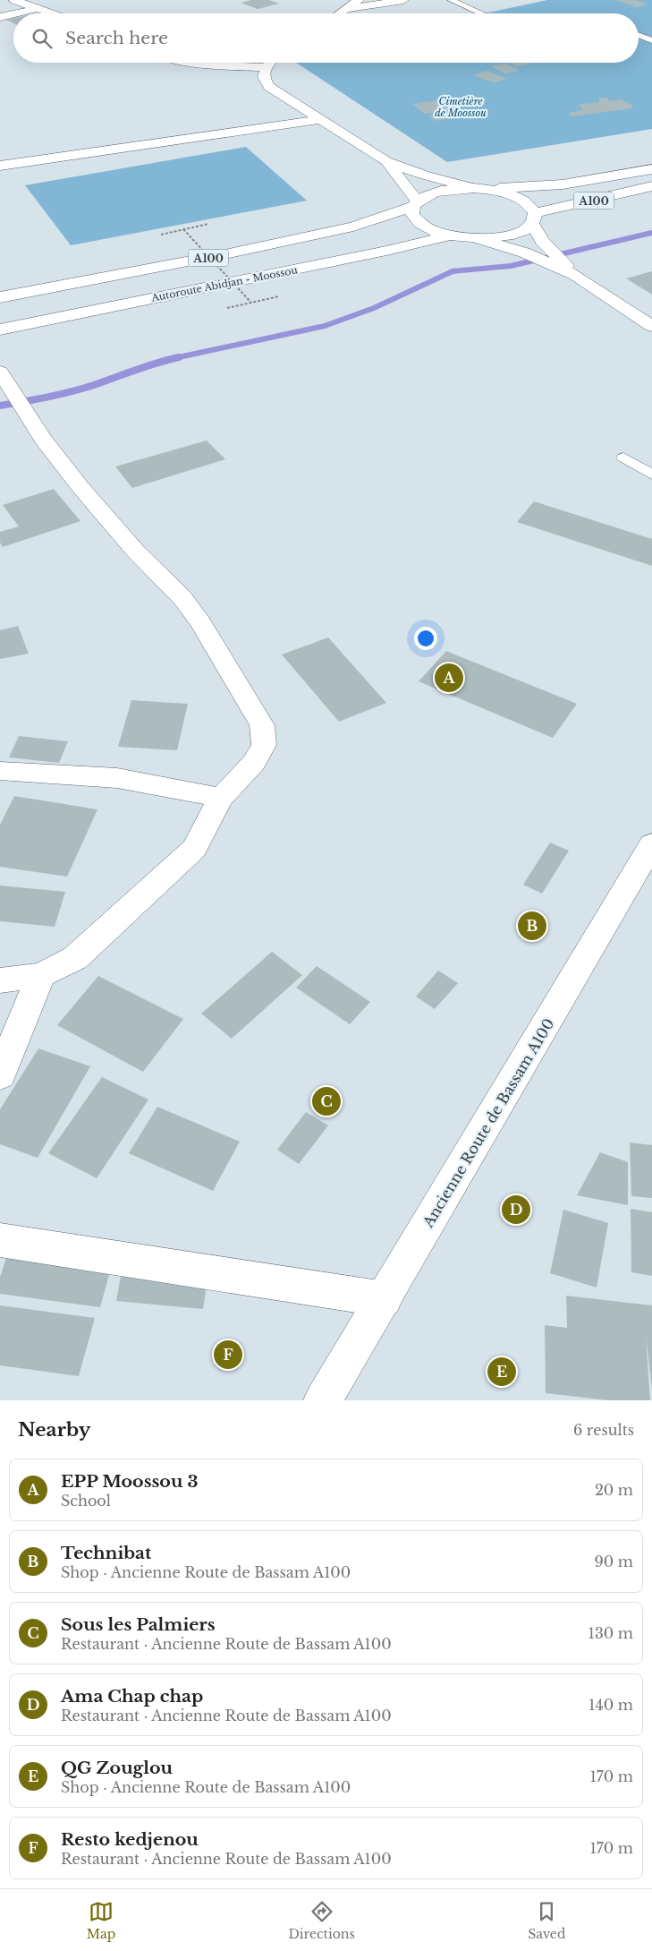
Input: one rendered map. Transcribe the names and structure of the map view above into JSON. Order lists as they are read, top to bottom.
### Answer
{
  "streets": {
    "main road": ["A100", "Autoroute Abidjan - Moossou", "Ancienne Route de Bassam A100"]
  },
  "parks": ["Cimetière de Moossou"],
  "page": {
    "search": "Search here",
    "pins": [
      "A",
      "B",
      "C",
      "D",
      "F",
      "E"
    ],
    "heading": ["Nearby", "6 results"],
    "list": [
      {
        "mark": "A",
        "name": "EPP Moossou 3",
        "note": "School",
        "value": "20 m"
      },
      {
        "mark": "B",
        "name": "Technibat",
        "note": "Shop · Ancienne Route de Bassam A100",
        "value": "90 m"
      },
      {
        "mark": "C",
        "name": "Sous les Palmiers",
        "note": "Restaurant · Ancienne Route de Bassam A100",
        "value": "130 m"
      },
      {
        "mark": "D",
        "name": "Ama Chap chap",
        "note": "Restaurant · Ancienne Route de Bassam A100",
        "value": "140 m"
      },
      {
        "mark": "E",
        "name": "QG Zouglou",
        "note": "Shop · Ancienne Route de Bassam A100",
        "value": "170 m"
      },
      {
        "mark": "F",
        "name": "Resto kedjenou",
        "note": "Restaurant · Ancienne Route de Bassam A100",
        "value": "170 m"
      }
    ],
    "nav": ["Map", "Directions", "Saved"]
  }
}
